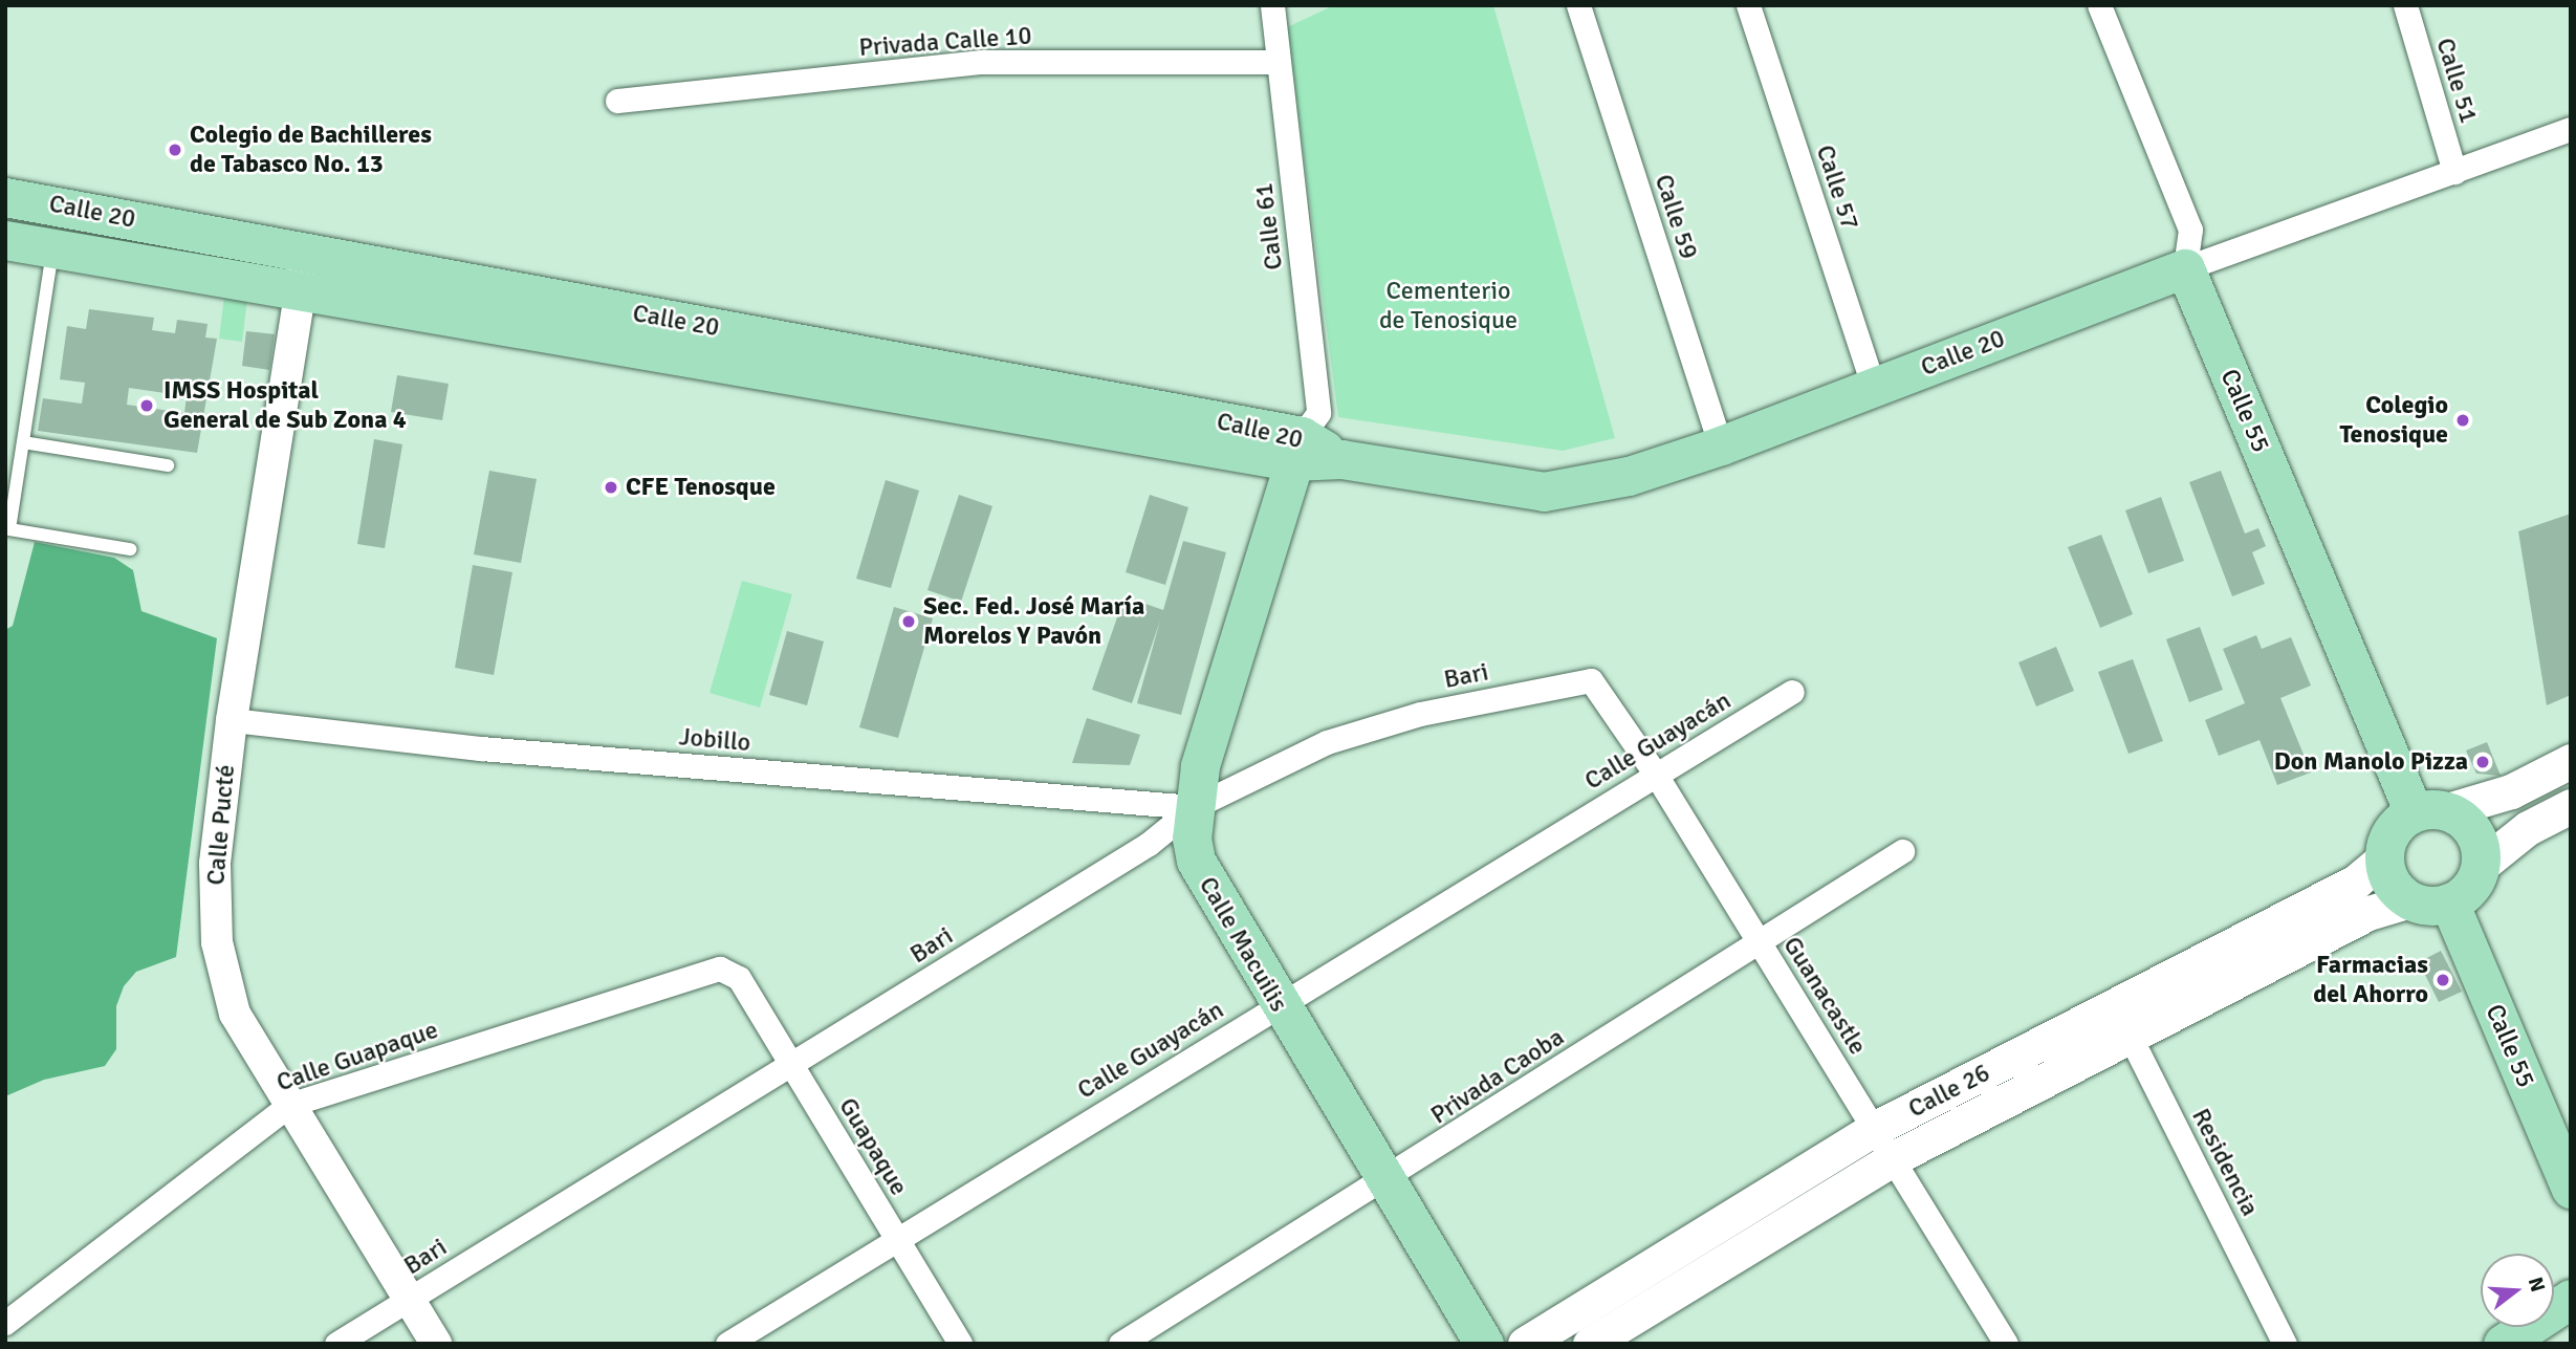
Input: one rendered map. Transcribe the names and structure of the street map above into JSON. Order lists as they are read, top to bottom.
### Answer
{
  "streets": {
    "main road": [
      "Calle 20",
      "Calle 55",
      "Calle Macuilis",
      "Calle 26"
    ],
    "street": [
      "Privada Calle 10",
      "Calle 51",
      "Calle 57",
      "Calle 59",
      "Calle 61",
      "Bari",
      "Jobillo",
      "Calle Guayacán",
      "Calle Pucté",
      "Guanacastle",
      "Calle Guapaque",
      "Privada Caoba",
      "Guapaque",
      "Residencia"
    ]
  },
  "crossings": [
    ["Privada Calle 10", "Calle 61"],
    ["Calle 51", "Calle 20"],
    ["Calle 57", "Calle 20"],
    ["Calle 20", "Calle 59"],
    ["Calle 20", "Calle 61"],
    ["Calle 20", "Calle 55"],
    ["Calle 20", "Calle Pucté"],
    ["Calle 20", "Calle Macuilis"],
    ["Calle 61", "Calle Macuilis"],
    ["Calle 55", "Calle 26"],
    ["Bari", "Jobillo"],
    ["Bari", "Calle Pucté"],
    ["Bari", "Calle Macuilis"],
    ["Bari", "Guanacastle"],
    ["Bari", "Guapaque"],
    ["Jobillo", "Calle Pucté"],
    ["Jobillo", "Calle Macuilis"],
    ["Calle Guayacán", "Calle Macuilis"],
    ["Calle Guayacán", "Guanacastle"],
    ["Calle Guayacán", "Guapaque"],
    ["Calle Pucté", "Calle Guapaque"],
    ["Calle Macuilis", "Privada Caoba"],
    ["Guanacastle", "Privada Caoba"],
    ["Guanacastle", "Calle 26"],
    ["Calle Guapaque", "Guapaque"],
    ["Calle 26", "Residencia"]
  ],
  "parks": ["Cementerio de Tenosique"],
  "places": [
    "Colegio de Bachilleres de Tabasco No. 13",
    "IMSS Hospital General de Sub Zona 4",
    "Colegio Tenosique",
    "CFE Tenosque",
    "Sec. Fed. José María Morelos Y Pavón",
    "Don Manolo Pizza",
    "Farmacias del Ahorro"
  ],
  "north": "right"
}
